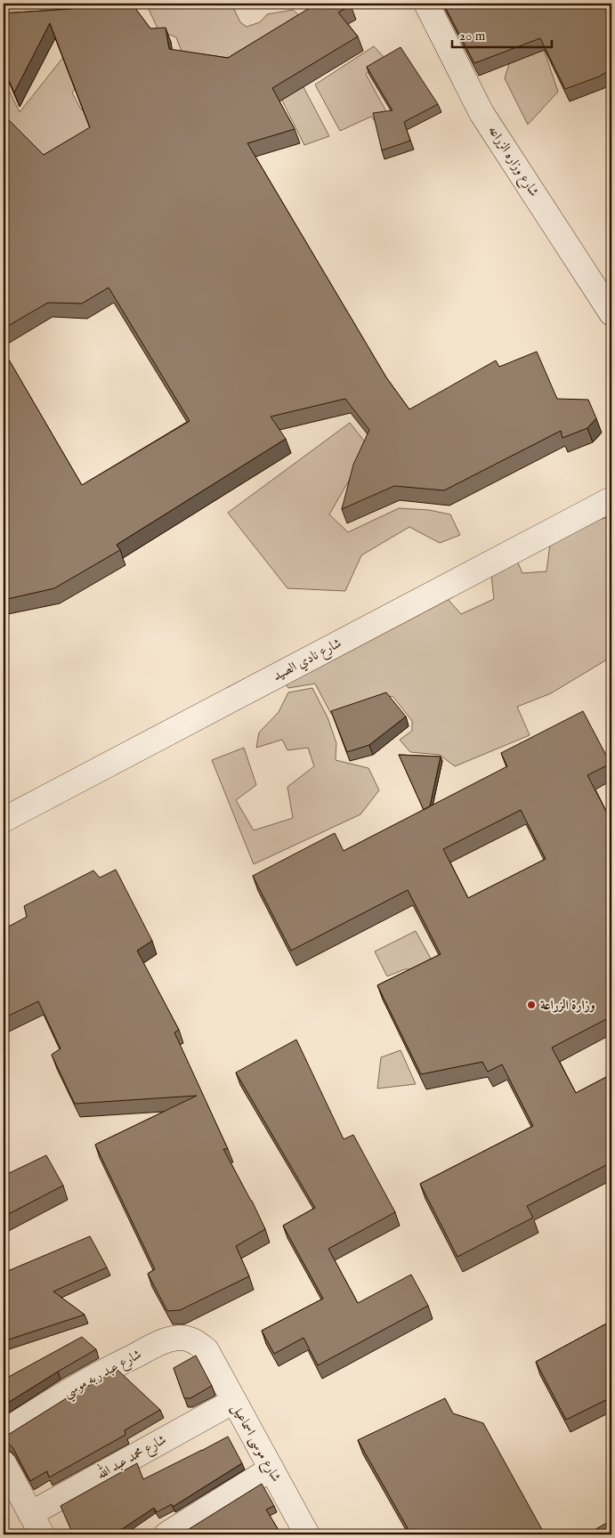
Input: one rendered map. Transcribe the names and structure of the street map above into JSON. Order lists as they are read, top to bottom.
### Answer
{
  "streets": {
    "street": [
      "شارع وزاره الزراعه",
      "شارع نادي الصيد",
      "شارع عبد ربه موسي",
      "شارع موسى اسماعيل",
      "شارع محمد عبد الله"
    ]
  },
  "crossings": [
    ["شارع عبد ربه موسي", "شارع موسى اسماعيل"],
    ["شارع موسى اسماعيل", "شارع محمد عبد الله"]
  ],
  "places": ["وزارة الزراعة"],
  "scale_bar": "20 m"
}
